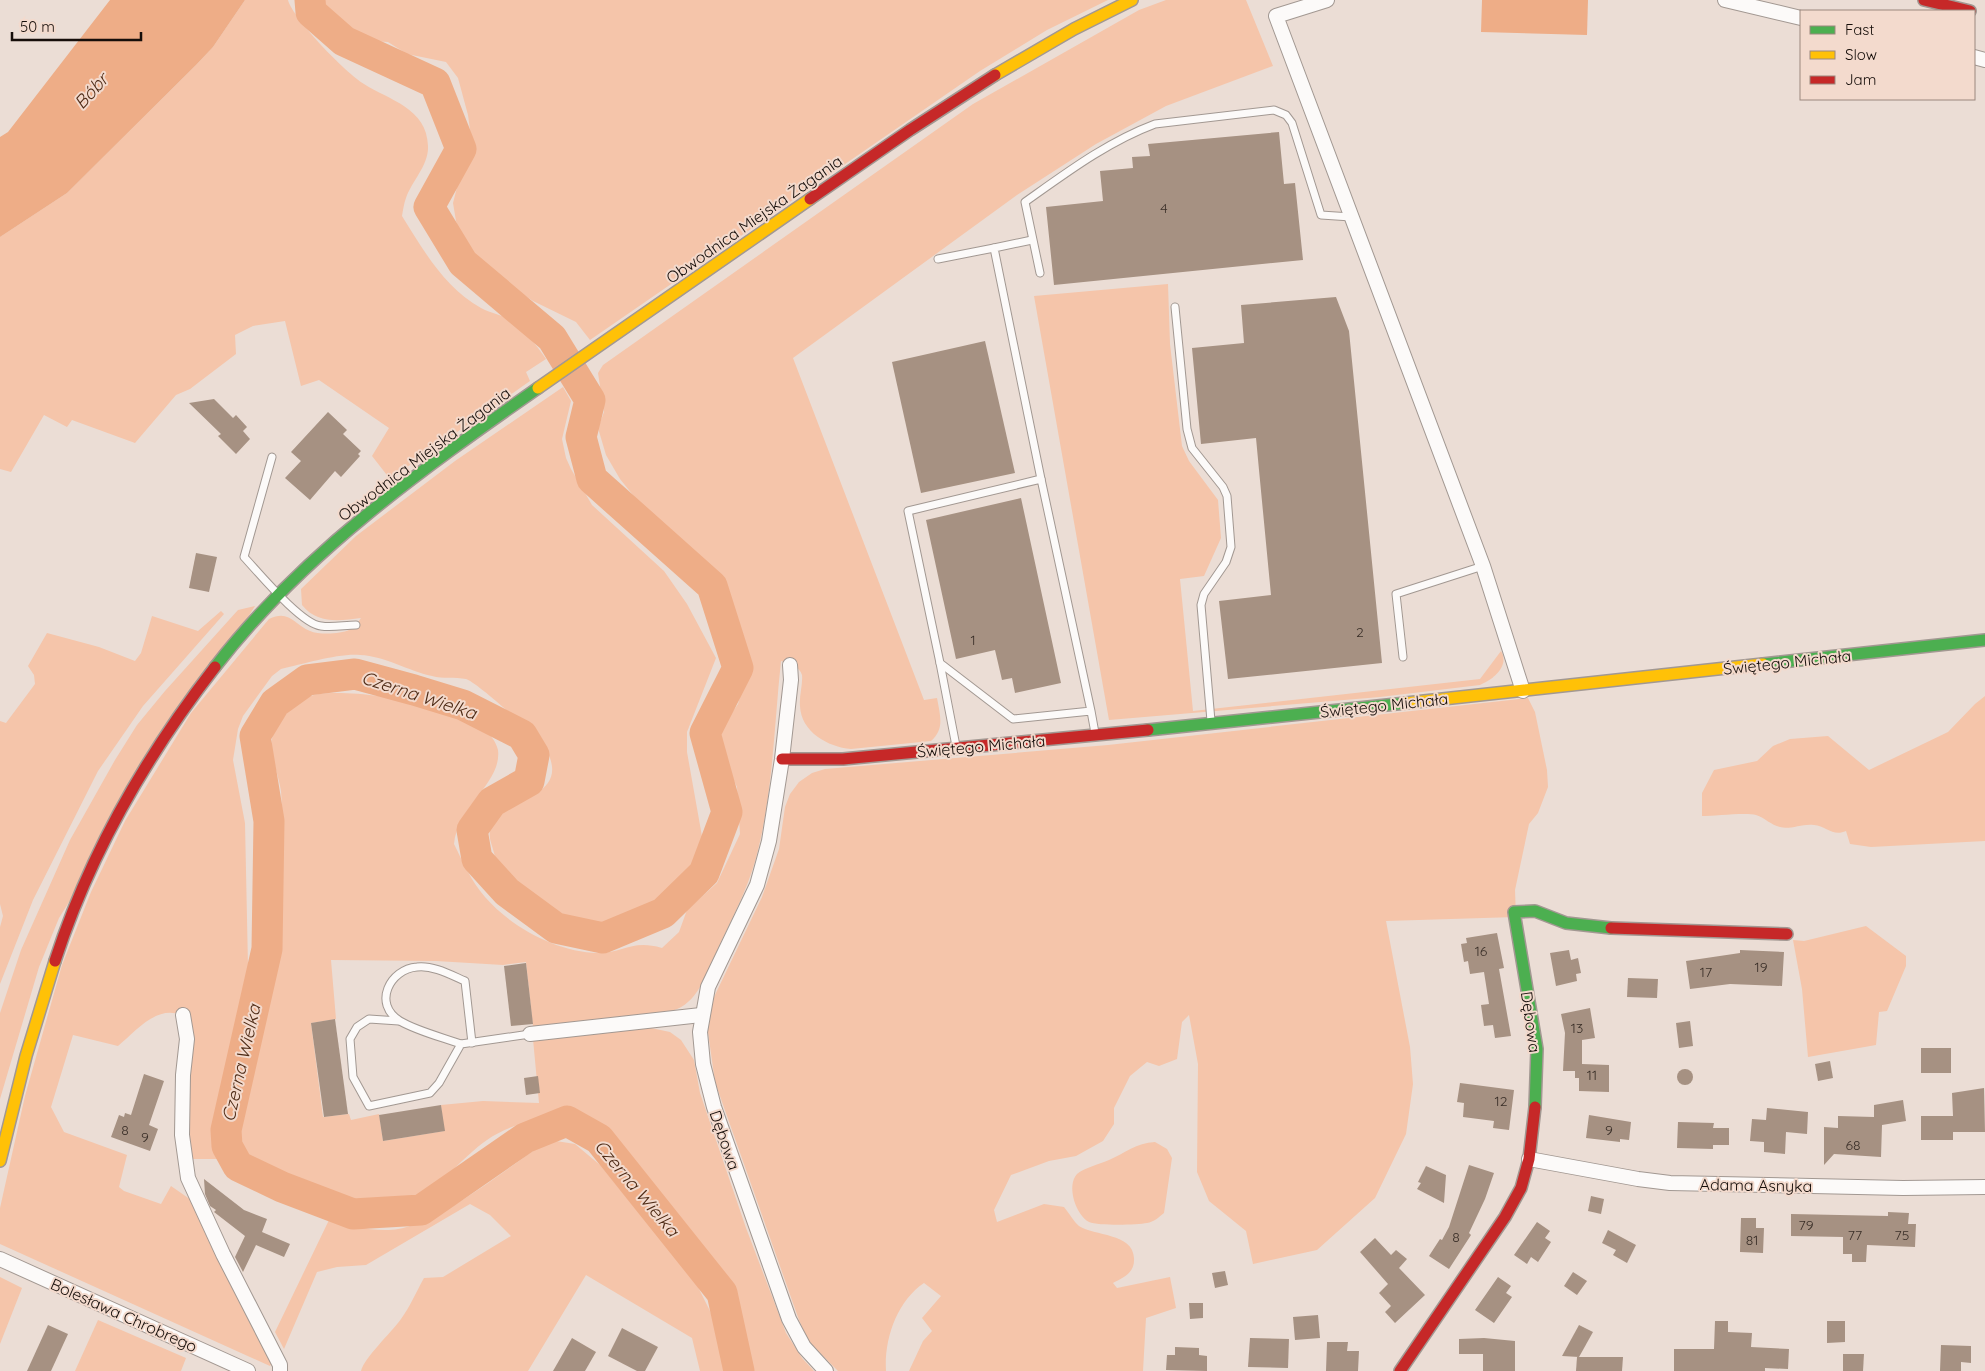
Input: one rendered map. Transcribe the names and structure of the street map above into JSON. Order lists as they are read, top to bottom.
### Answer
{
  "streets": {
    "street": [
      "Obwodnica Miejska Żagania",
      "Świętego Michała",
      "Dębowa",
      "Adama Asnyka",
      "Bolesława Chrobrego"
    ]
  },
  "crossings": [
    ["Świętego Michała", "Dębowa"],
    ["Dębowa", "Adama Asnyka"]
  ],
  "water": ["Bóbr", "Czerna Wielka"],
  "house_numbers": [
    "4",
    "2",
    "1",
    "16",
    "19",
    "17",
    "13",
    "11",
    "12",
    "8",
    "9",
    "9",
    "68",
    "79",
    "77",
    "75",
    "8",
    "81"
  ],
  "legend": ["Fast", "Slow", "Jam"],
  "scale_bar": "50 m"
}
